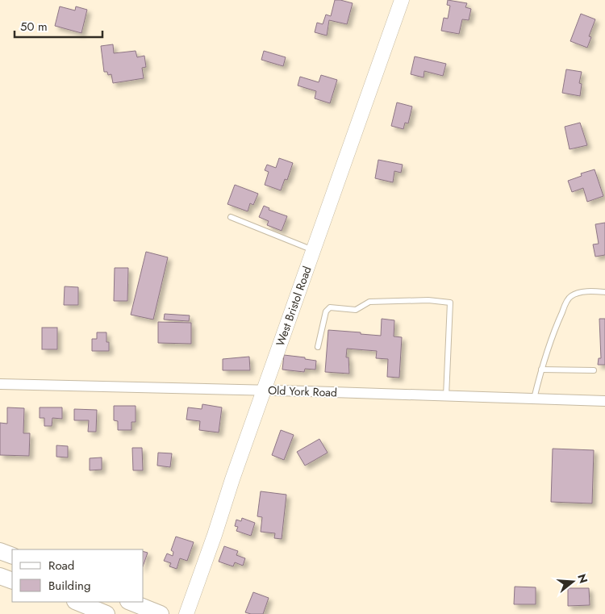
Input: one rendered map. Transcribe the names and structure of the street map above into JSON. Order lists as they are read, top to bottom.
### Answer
{
  "streets": {
    "main road": ["West Bristol Road"],
    "street": ["Old York Road"]
  },
  "crossings": [
    ["West Bristol Road", "Old York Road"]
  ],
  "legend": ["Road", "Building"],
  "scale_bar": "50 m",
  "north": "right"
}
